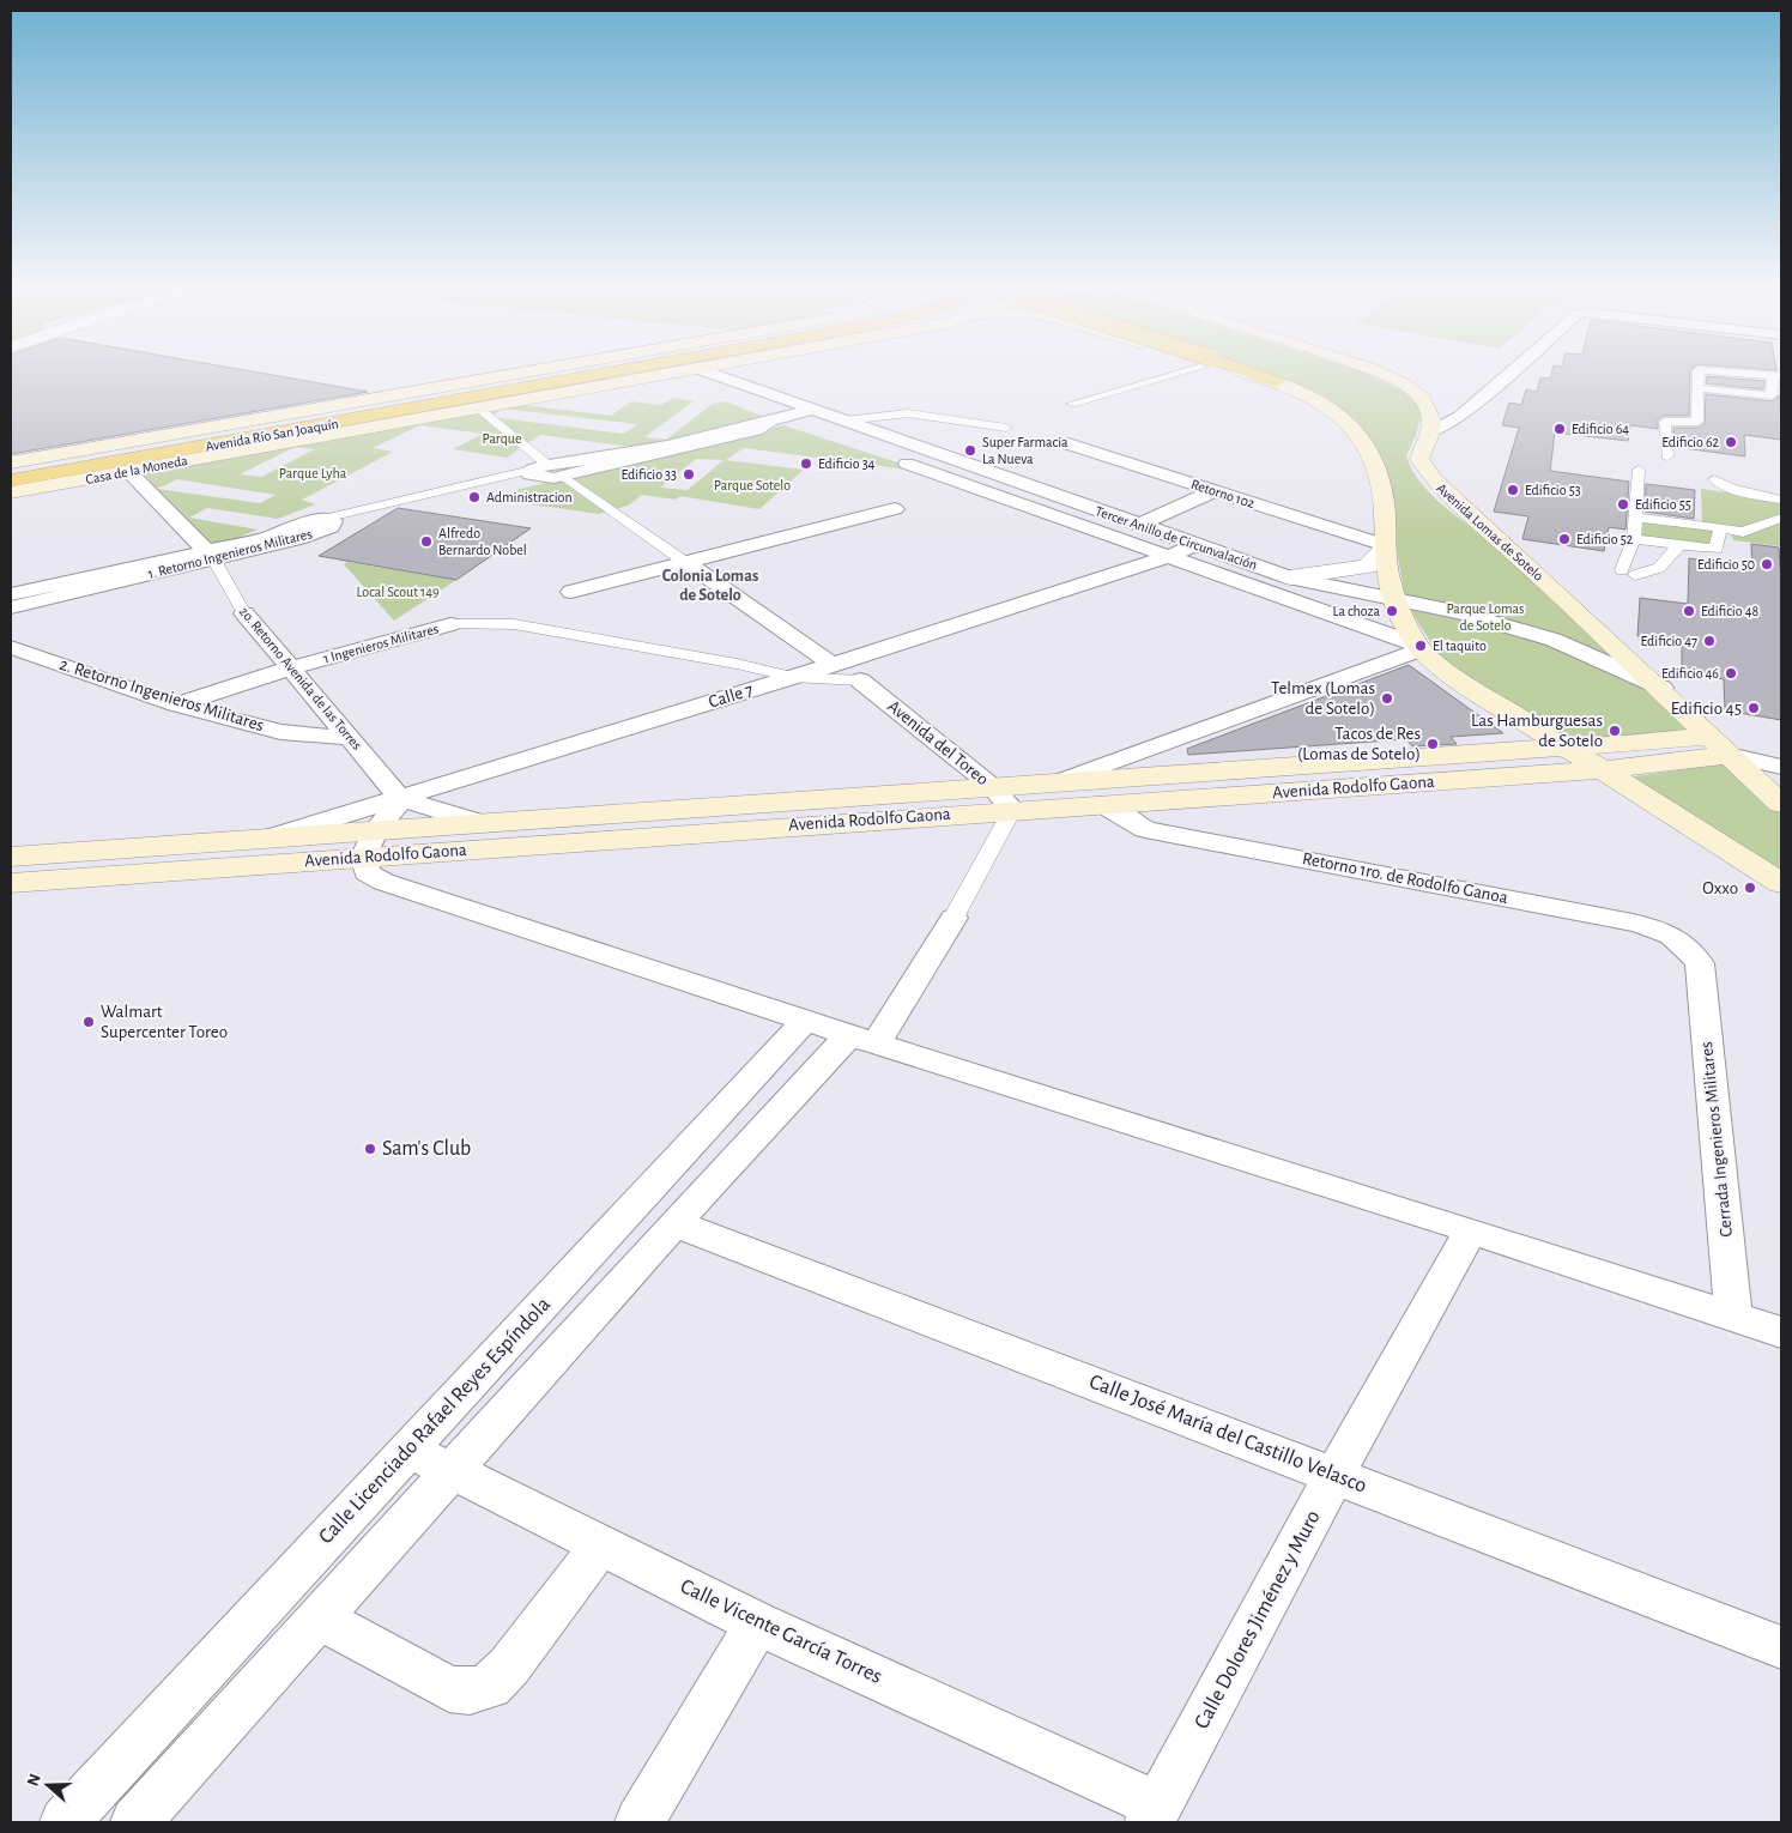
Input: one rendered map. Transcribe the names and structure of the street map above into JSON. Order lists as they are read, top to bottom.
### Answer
{
  "streets": {
    "highway": ["Avenida Río San Joaquín"],
    "main road": ["Casa de la Moneda", "Avenida Lomas de Sotelo", "Avenida Rodolfo Gaona"],
    "street": [
      "Retorno 102",
      "Tercer Anillo de Circunvalación",
      "1. Retorno Ingenieros Militares",
      "1 Ingenieros Militares",
      "2o. Retorno Avenida de las Torres",
      "2. Retorno Ingenieros Militares",
      "Calle 7",
      "Avenida del Toreo",
      "Retorno 1ro. de Rodolfo Ganoa",
      "Cerrada Ingenieros Militares",
      "Calle Licenciado Rafael Reyes Espíndola",
      "Calle José María del Castillo Velasco",
      "Calle Dolores Jiménez y Muro",
      "Calle Vicente García Torres"
    ]
  },
  "crossings": [
    ["Casa de la Moneda", "2o. Retorno Avenida de las Torres"],
    ["Avenida Lomas de Sotelo", "Tercer Anillo de Circunvalación"],
    ["Avenida Lomas de Sotelo", "Avenida Rodolfo Gaona"],
    ["Tercer Anillo de Circunvalación", "Calle 7"],
    ["1. Retorno Ingenieros Militares", "2o. Retorno Avenida de las Torres"],
    ["1 Ingenieros Militares", "2o. Retorno Avenida de las Torres"],
    ["1 Ingenieros Militares", "2. Retorno Ingenieros Militares"],
    ["2o. Retorno Avenida de las Torres", "2. Retorno Ingenieros Militares"],
    ["2o. Retorno Avenida de las Torres", "Calle 7"],
    ["Calle 7", "Avenida Rodolfo Gaona"],
    ["Avenida del Toreo", "Avenida Rodolfo Gaona"],
    ["Avenida Rodolfo Gaona", "Retorno 1ro. de Rodolfo Ganoa"],
    ["Retorno 1ro. de Rodolfo Ganoa", "Cerrada Ingenieros Militares"],
    ["Calle Licenciado Rafael Reyes Espíndola", "Calle Vicente García Torres"],
    ["Calle José María del Castillo Velasco", "Calle Dolores Jiménez y Muro"],
    ["Calle Dolores Jiménez y Muro", "Calle Vicente García Torres"]
  ],
  "districts": ["Colonia Lomas de Sotelo"],
  "parks": [
    "Parque",
    "Parque Lyha",
    "Parque Sotelo",
    "Local Scout 149",
    "Parque Lomas de Sotelo"
  ],
  "places": [
    "Edificio 64",
    "Edificio 62",
    "Super Farmacia La Nueva",
    "Edificio 34",
    "Edificio 33",
    "Edificio 53",
    "Administracion",
    "Edificio 55",
    "Edificio 52",
    "Alfredo Bernardo Nobel",
    "Edificio 50",
    "La choza",
    "Edificio 48",
    "Edificio 47",
    "El taquito",
    "Edificio 46",
    "Telmex (Lomas de Sotelo)",
    "Edificio 45",
    "Las Hamburguesas de Sotelo",
    "Tacos de Res (Lomas de Sotelo)",
    "Oxxo",
    "Walmart Supercenter Toreo",
    "Sam's Club"
  ],
  "north": "left"
}
